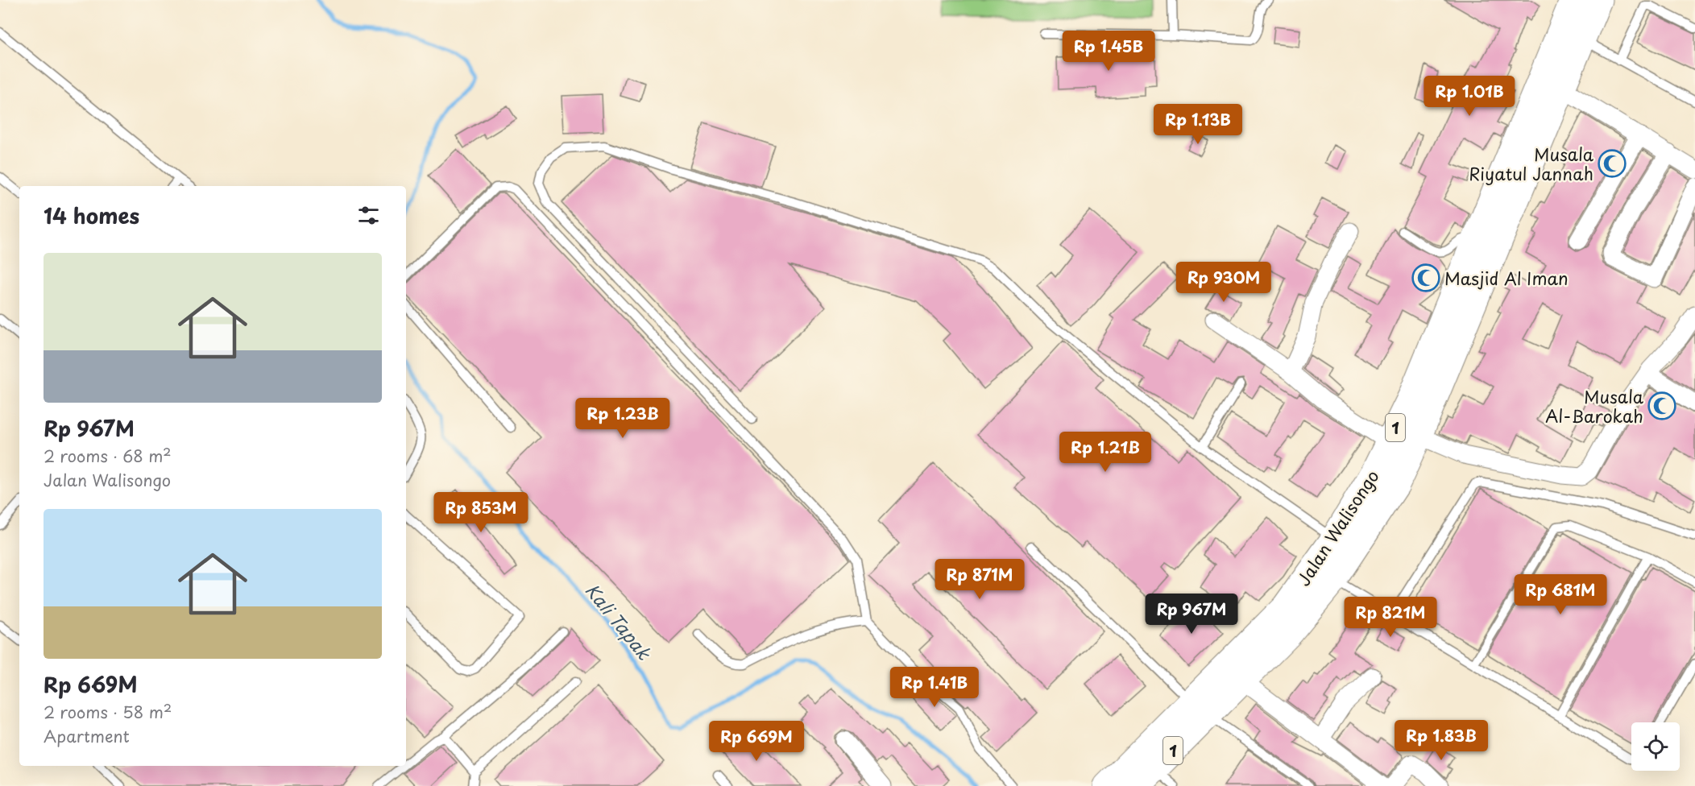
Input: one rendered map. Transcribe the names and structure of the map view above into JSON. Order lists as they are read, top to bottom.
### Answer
{
  "streets": {
    "highway": ["1", "Jalan Walisongo"]
  },
  "water": ["Kali Tapak"],
  "places": {
    "mosque": ["Musala Riyatul Jannah", "Masjid Al Iman", "Musala Al-Barokah"]
  },
  "page": {
    "price": [
      "Rp 1.45B",
      "Rp 1.01B",
      "Rp 1.13B",
      "Rp 930M",
      "Rp 1.23B",
      "Rp 1.21B",
      "Rp 853M",
      "Rp 871M",
      "Rp 681M",
      "Rp 967M",
      "Rp 821M",
      "Rp 1.41B",
      "Rp 1.83B",
      "Rp 669M"
    ],
    "heading": "14 homes",
    "list": [
      {
        "name": "Rp 967M",
        "note": "2 rooms · 68 m² · Jalan Walisongo"
      },
      {
        "name": "Rp 669M",
        "note": "2 rooms · 58 m² · Apartment"
      }
    ]
  }
}
